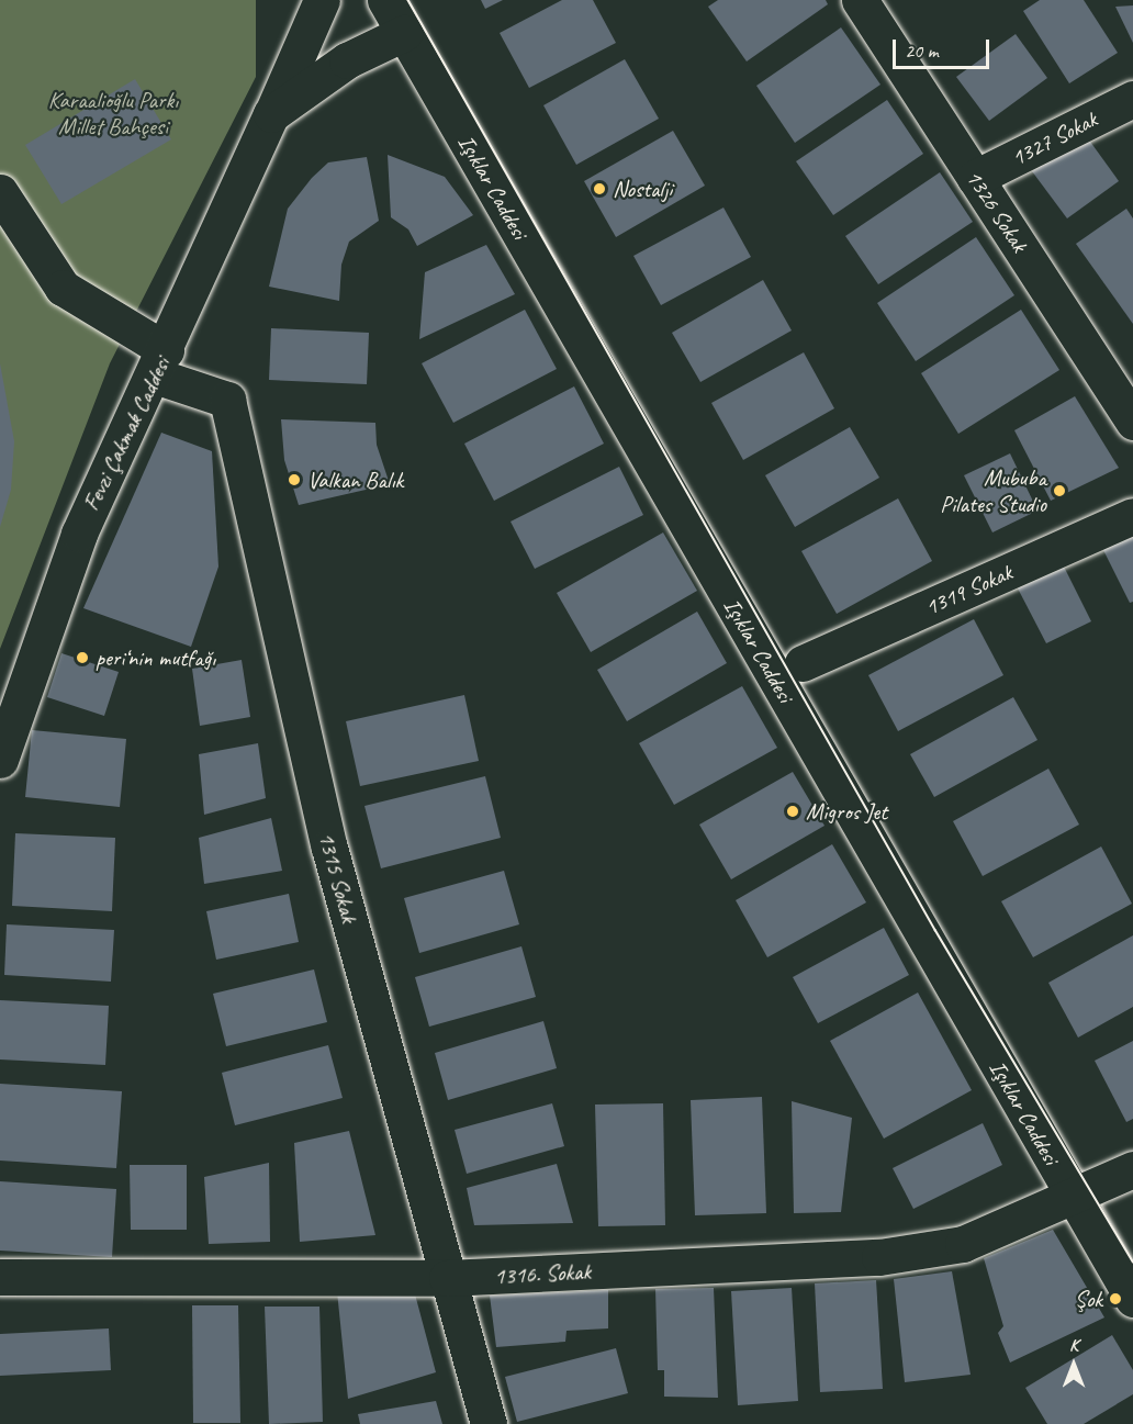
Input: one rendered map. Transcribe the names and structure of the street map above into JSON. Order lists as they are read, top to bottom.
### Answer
{
  "streets": {
    "street": [
      "1327 Sokak",
      "Işıklar Caddesi",
      "1326 Sokak",
      "Fevzi Çakmak Caddesi",
      "1319 Sokak",
      "1315 Sokak",
      "1316. Sokak"
    ]
  },
  "crossings": [
    ["1327 Sokak", "1326 Sokak"],
    ["Işıklar Caddesi", "Fevzi Çakmak Caddesi"],
    ["Işıklar Caddesi", "1316. Sokak"],
    ["Fevzi Çakmak Caddesi", "1315 Sokak"],
    ["1315 Sokak", "1316. Sokak"]
  ],
  "parks": ["Karaalioğlu Parkı Millet Bahçesi"],
  "places": [
    "Nostalji",
    "Valkan Balık",
    "Mububa Pilates Studio",
    "peri‘nin mutfağı",
    "Migros Jet",
    "Şok"
  ],
  "scale_bar": "20 m",
  "north": "top"
}
